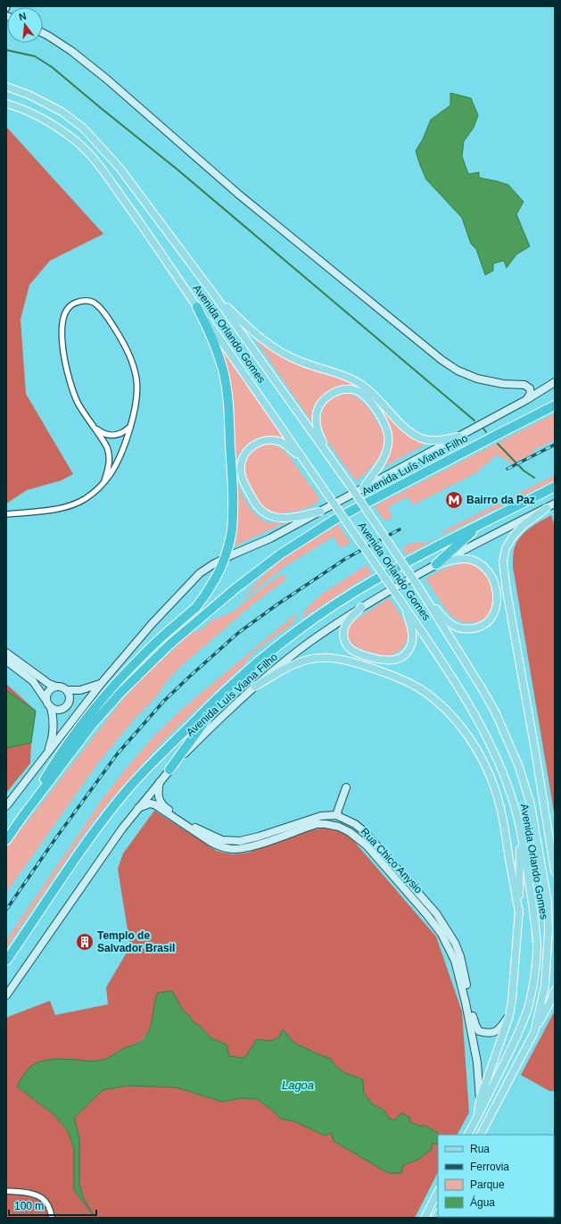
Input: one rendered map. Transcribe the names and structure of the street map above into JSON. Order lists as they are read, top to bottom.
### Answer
{
  "streets": {
    "highway": ["Avenida Luís Viana Filho"],
    "main road": ["Avenida Orlando Gomes", "Rua Chico Anysio"]
  },
  "crossings": [
    ["Avenida Luís Viana Filho", "Rua Chico Anysio"]
  ],
  "water": ["Lagoa"],
  "places": {
    "metro station": ["Bairro da Paz"],
    "building": ["Templo de Salvador Brasil"]
  },
  "legend": [
    "Rua",
    "Ferrovia",
    "Parque",
    "Água"
  ],
  "scale_bar": "100 m",
  "north": "top"
}
